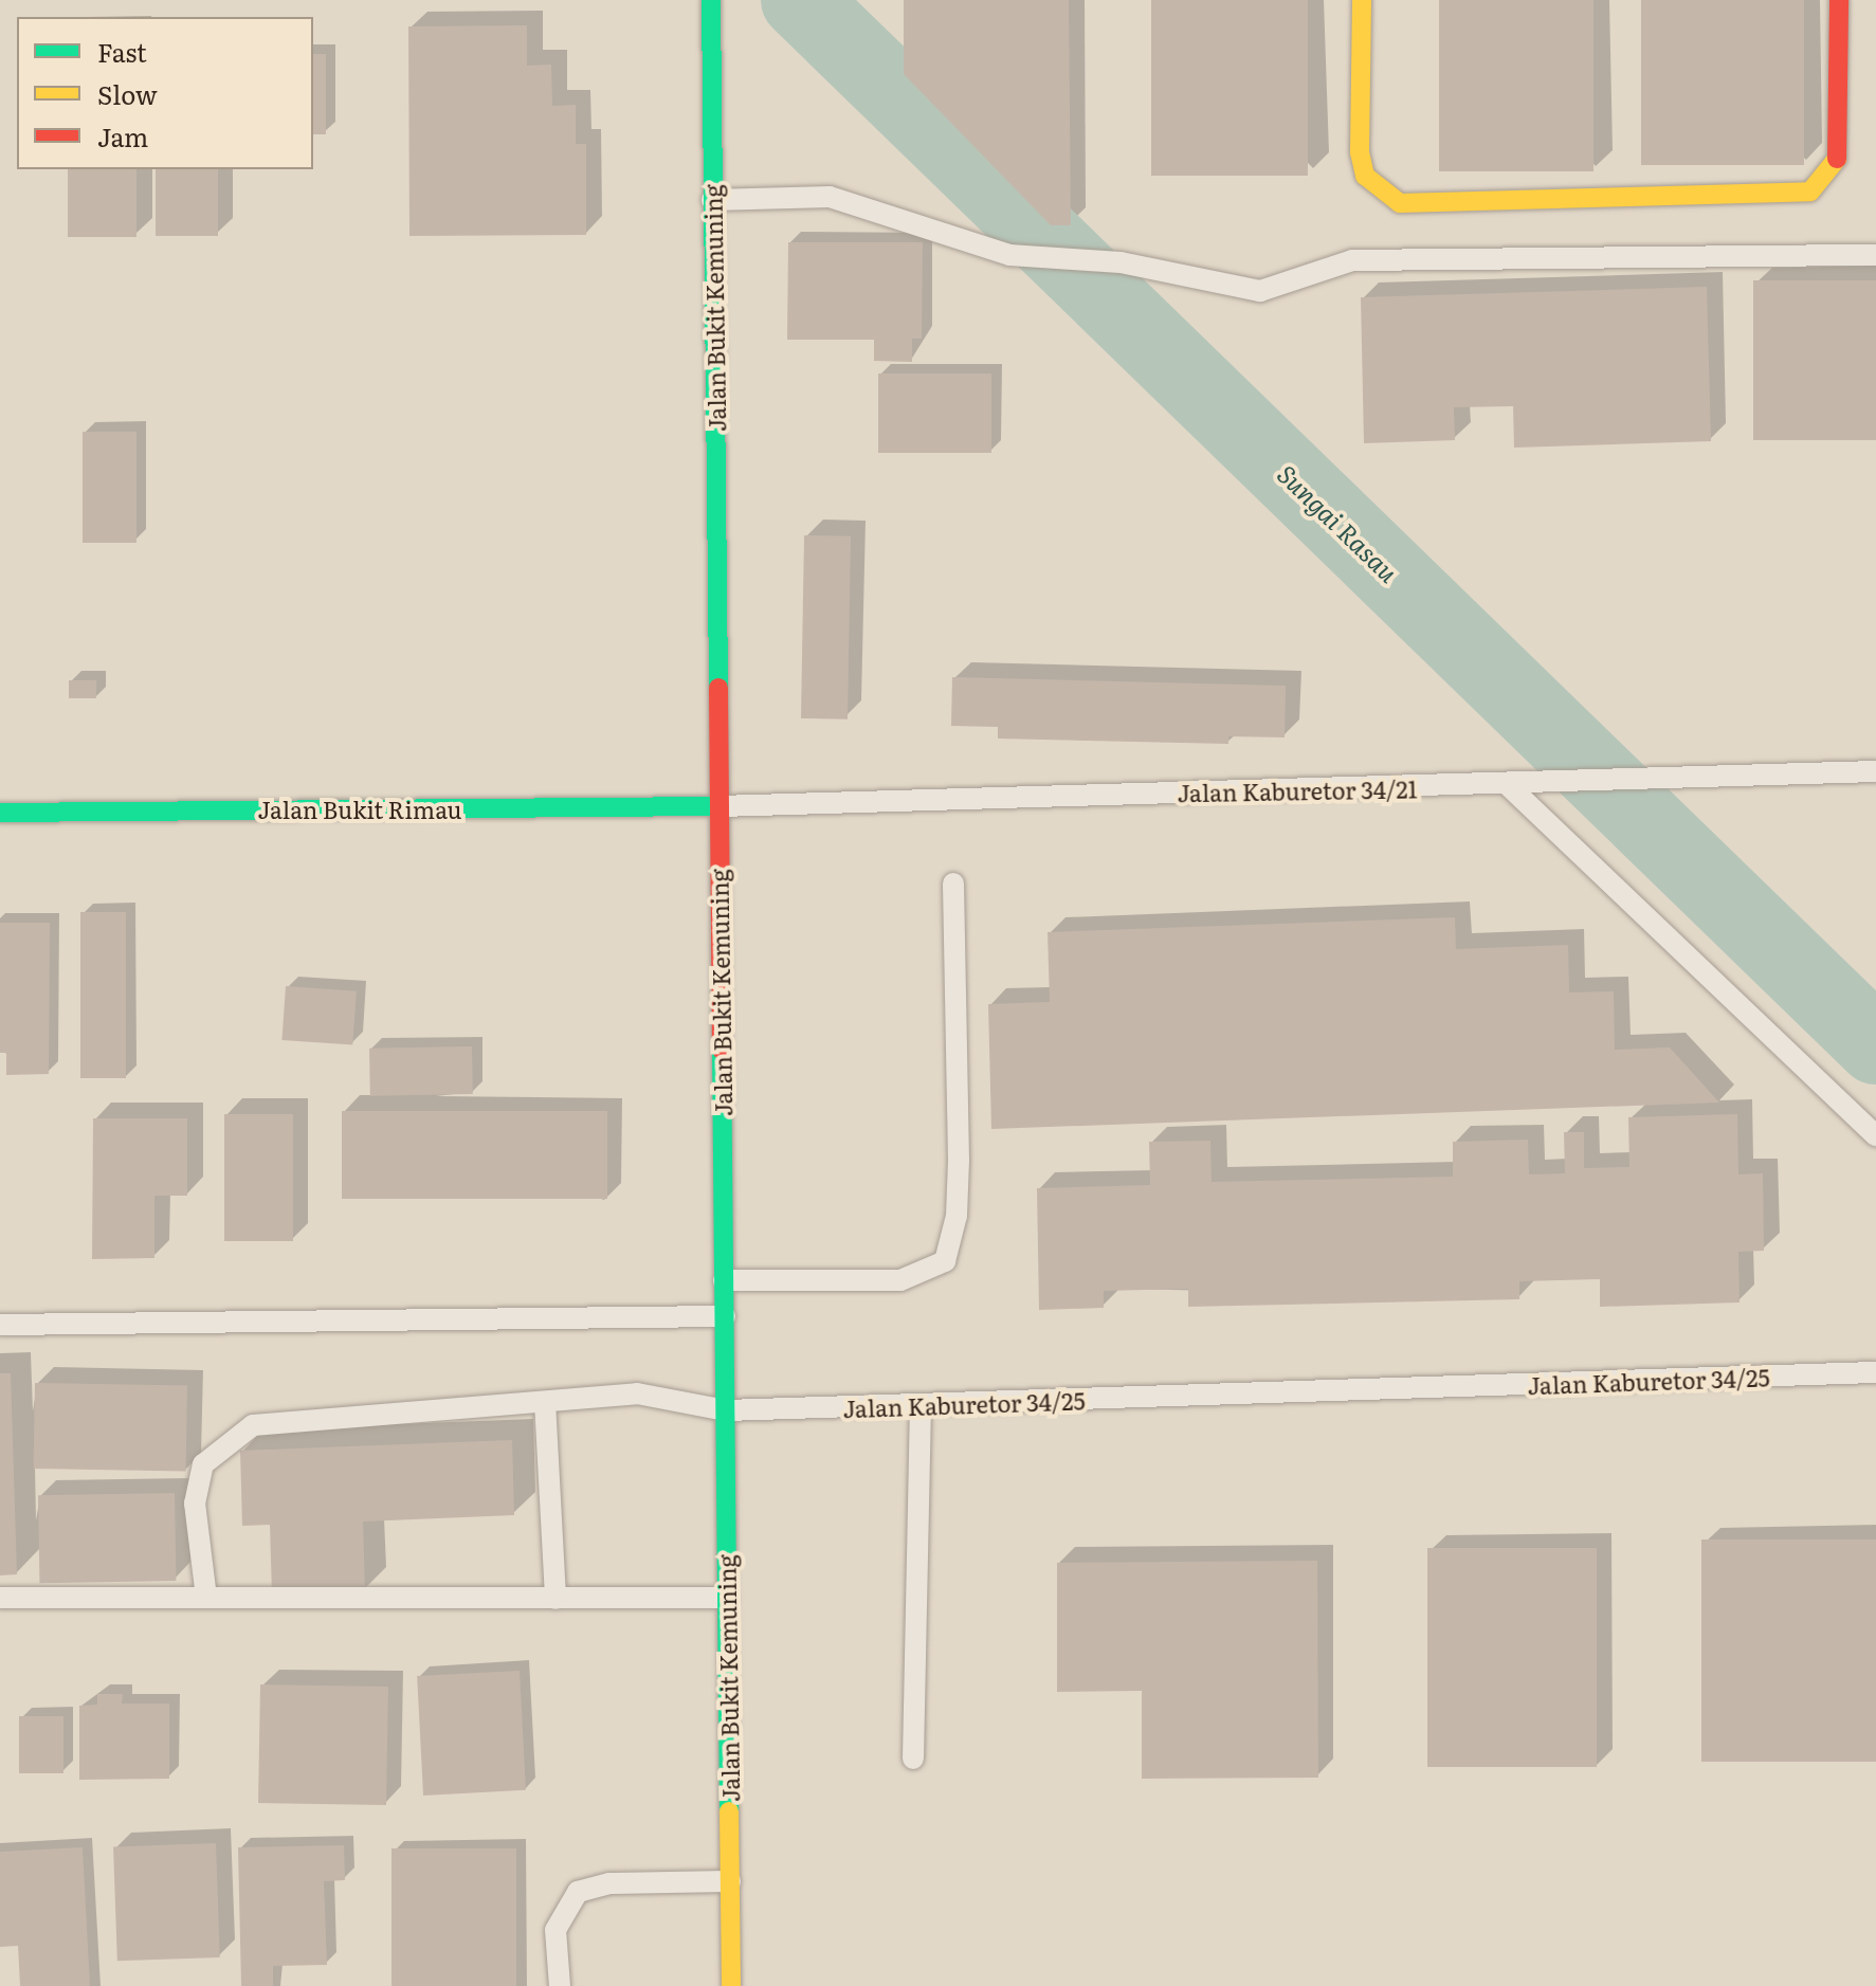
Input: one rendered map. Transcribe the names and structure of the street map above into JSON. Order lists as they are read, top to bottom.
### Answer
{
  "streets": {
    "main road": ["Jalan Bukit Kemuning", "Jalan Bukit Rimau"],
    "lane": ["Jalan Kaburetor 34/21", "Jalan Kaburetor 34/25"]
  },
  "crossings": [
    ["Jalan Bukit Kemuning", "Jalan Kaburetor 34/21"],
    ["Jalan Bukit Kemuning", "Jalan Bukit Rimau"],
    ["Jalan Bukit Kemuning", "Jalan Kaburetor 34/25"],
    ["Jalan Kaburetor 34/21", "Jalan Bukit Rimau"]
  ],
  "water": ["Sungai Rasau"],
  "legend": ["Fast", "Slow", "Jam"]
}
